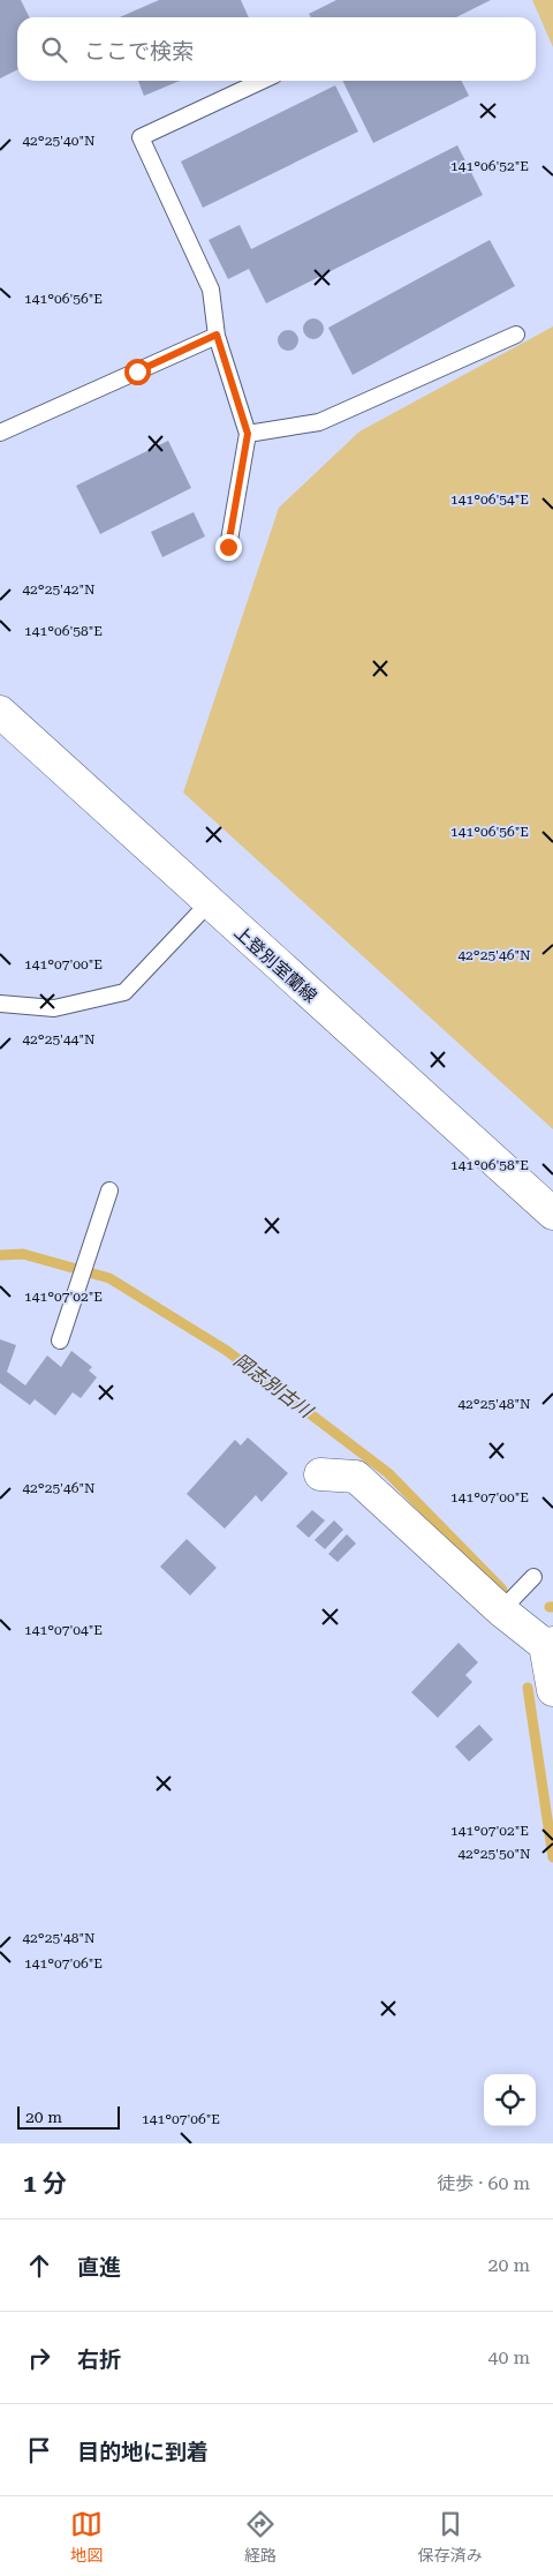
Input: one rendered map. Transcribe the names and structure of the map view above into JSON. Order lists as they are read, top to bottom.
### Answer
{
  "streets": {
    "main road": ["上登別室蘭線"]
  },
  "water": ["岡志別古川"],
  "scale_bar": "20 m",
  "page": {
    "search": "ここで検索",
    "scale": "20 m",
    "heading": ["1 分", "徒歩 · 60 m"],
    "list": [
      ["直進", "20 m"],
      ["右折", "40 m"],
      "目的地に到着"
    ],
    "nav": ["地図", "経路", "保存済み"]
  },
  "coordinates": [
    "42°25'40\"N",
    "141°06'52\"E",
    "141°06'56\"E",
    "141°06'54\"E",
    "42°25'42\"N",
    "141°06'58\"E",
    "42°25'46\"N",
    "141°07'00\"E",
    "42°25'44\"N",
    "141°07'02\"E",
    "42°25'48\"N",
    "141°07'04\"E",
    "42°25'50\"N",
    "141°07'06\"E"
  ]
}
